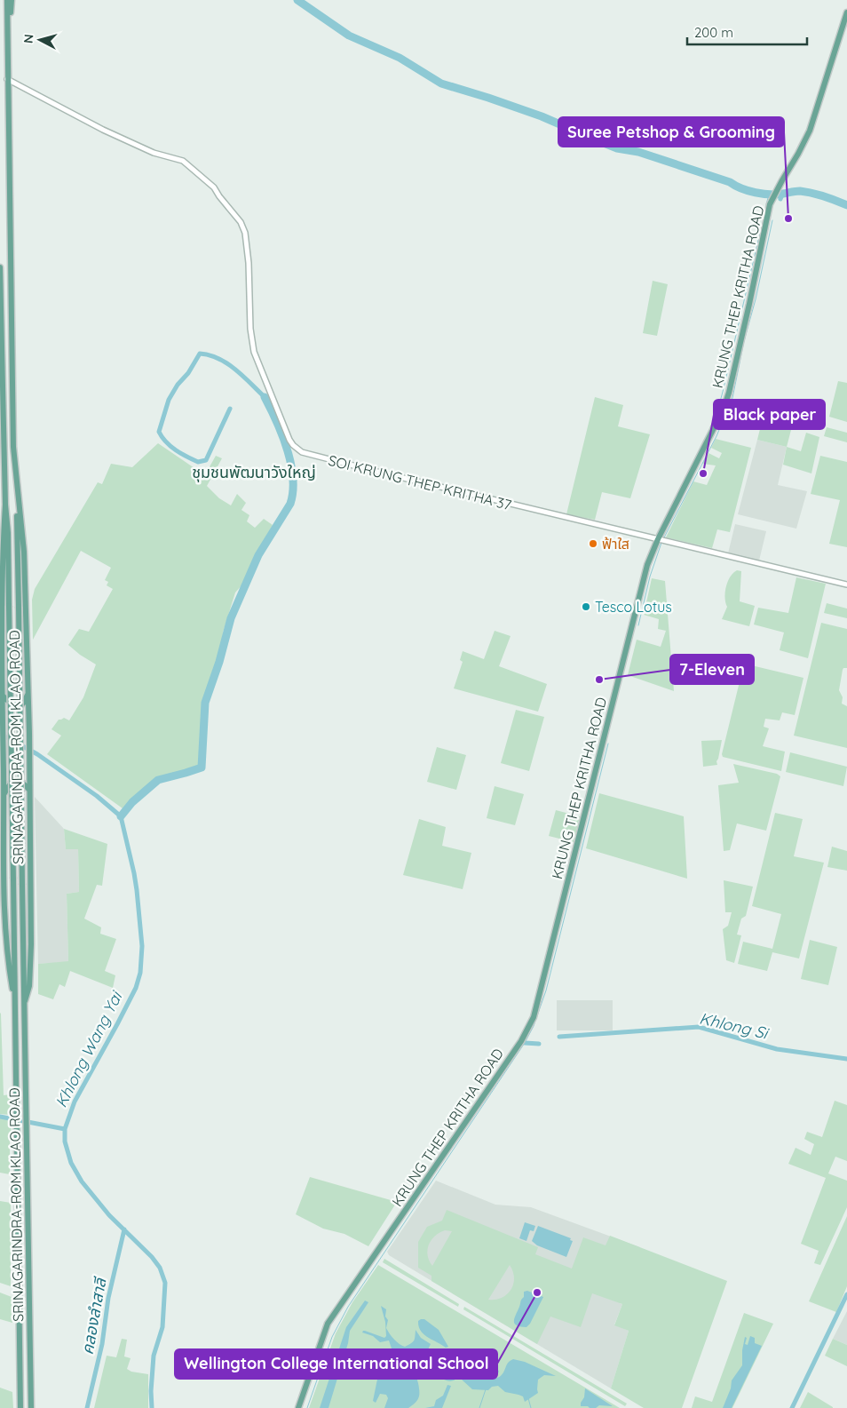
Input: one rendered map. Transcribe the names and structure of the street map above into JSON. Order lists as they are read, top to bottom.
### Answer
{
  "streets": {
    "main road": ["KRUNG THEP KRITHA ROAD", "SRINAGARINDRA-ROM KLAO ROAD"],
    "street": ["SOI KRUNG THEP KRITHA 37"]
  },
  "crossings": [
    ["KRUNG THEP KRITHA ROAD", "SOI KRUNG THEP KRITHA 37"],
    ["SOI KRUNG THEP KRITHA 37", "SRINAGARINDRA-ROM KLAO ROAD"]
  ],
  "districts": ["ชุมชนพัฒนาวังใหญ่"],
  "water": ["Khlong Si", "Khlong Wang Yai", "คลองลำสาลี"],
  "places": [
    "Suree Petshop & Grooming",
    "Black paper",
    "ฟ้าใส",
    "Tesco Lotus",
    "7-Eleven",
    "Wellington College International School"
  ],
  "scale_bar": "200 m",
  "north": "left"
}
